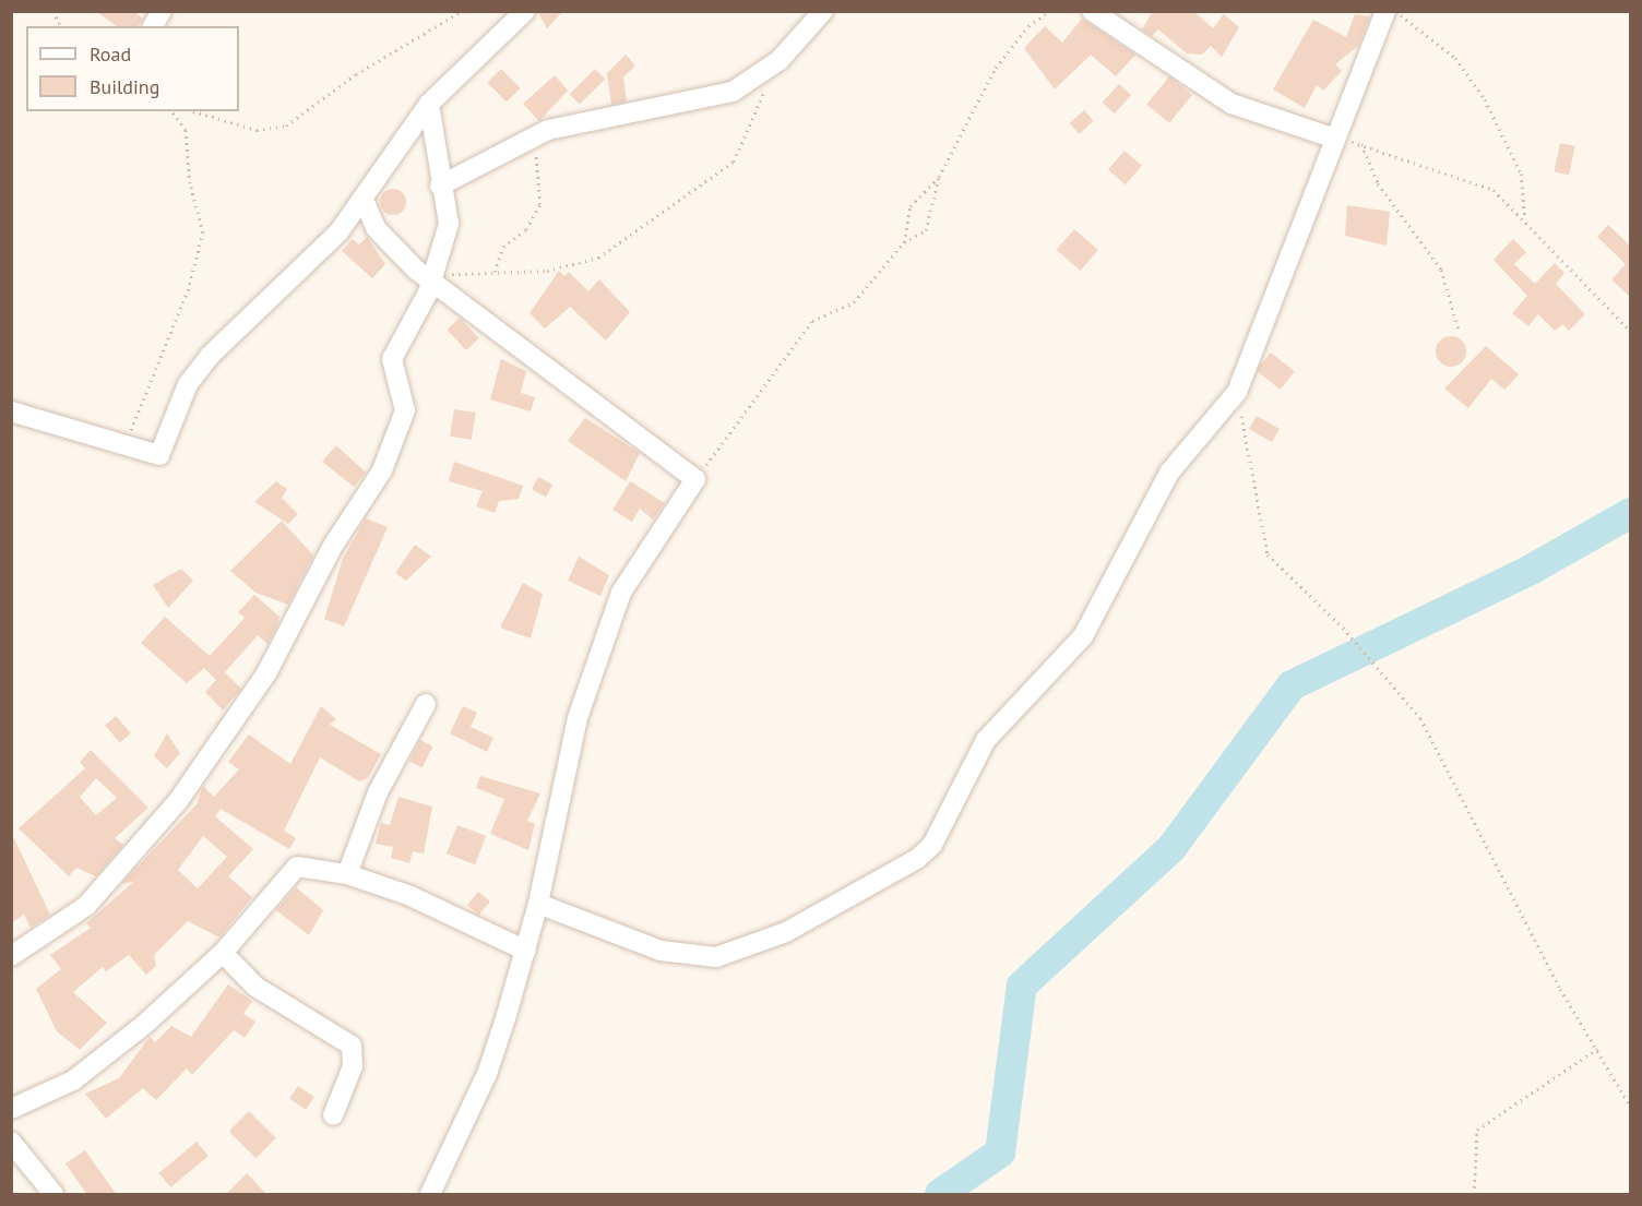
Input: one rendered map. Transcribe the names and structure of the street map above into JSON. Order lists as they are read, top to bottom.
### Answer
{
  "legend": ["Road", "Building"]
}
